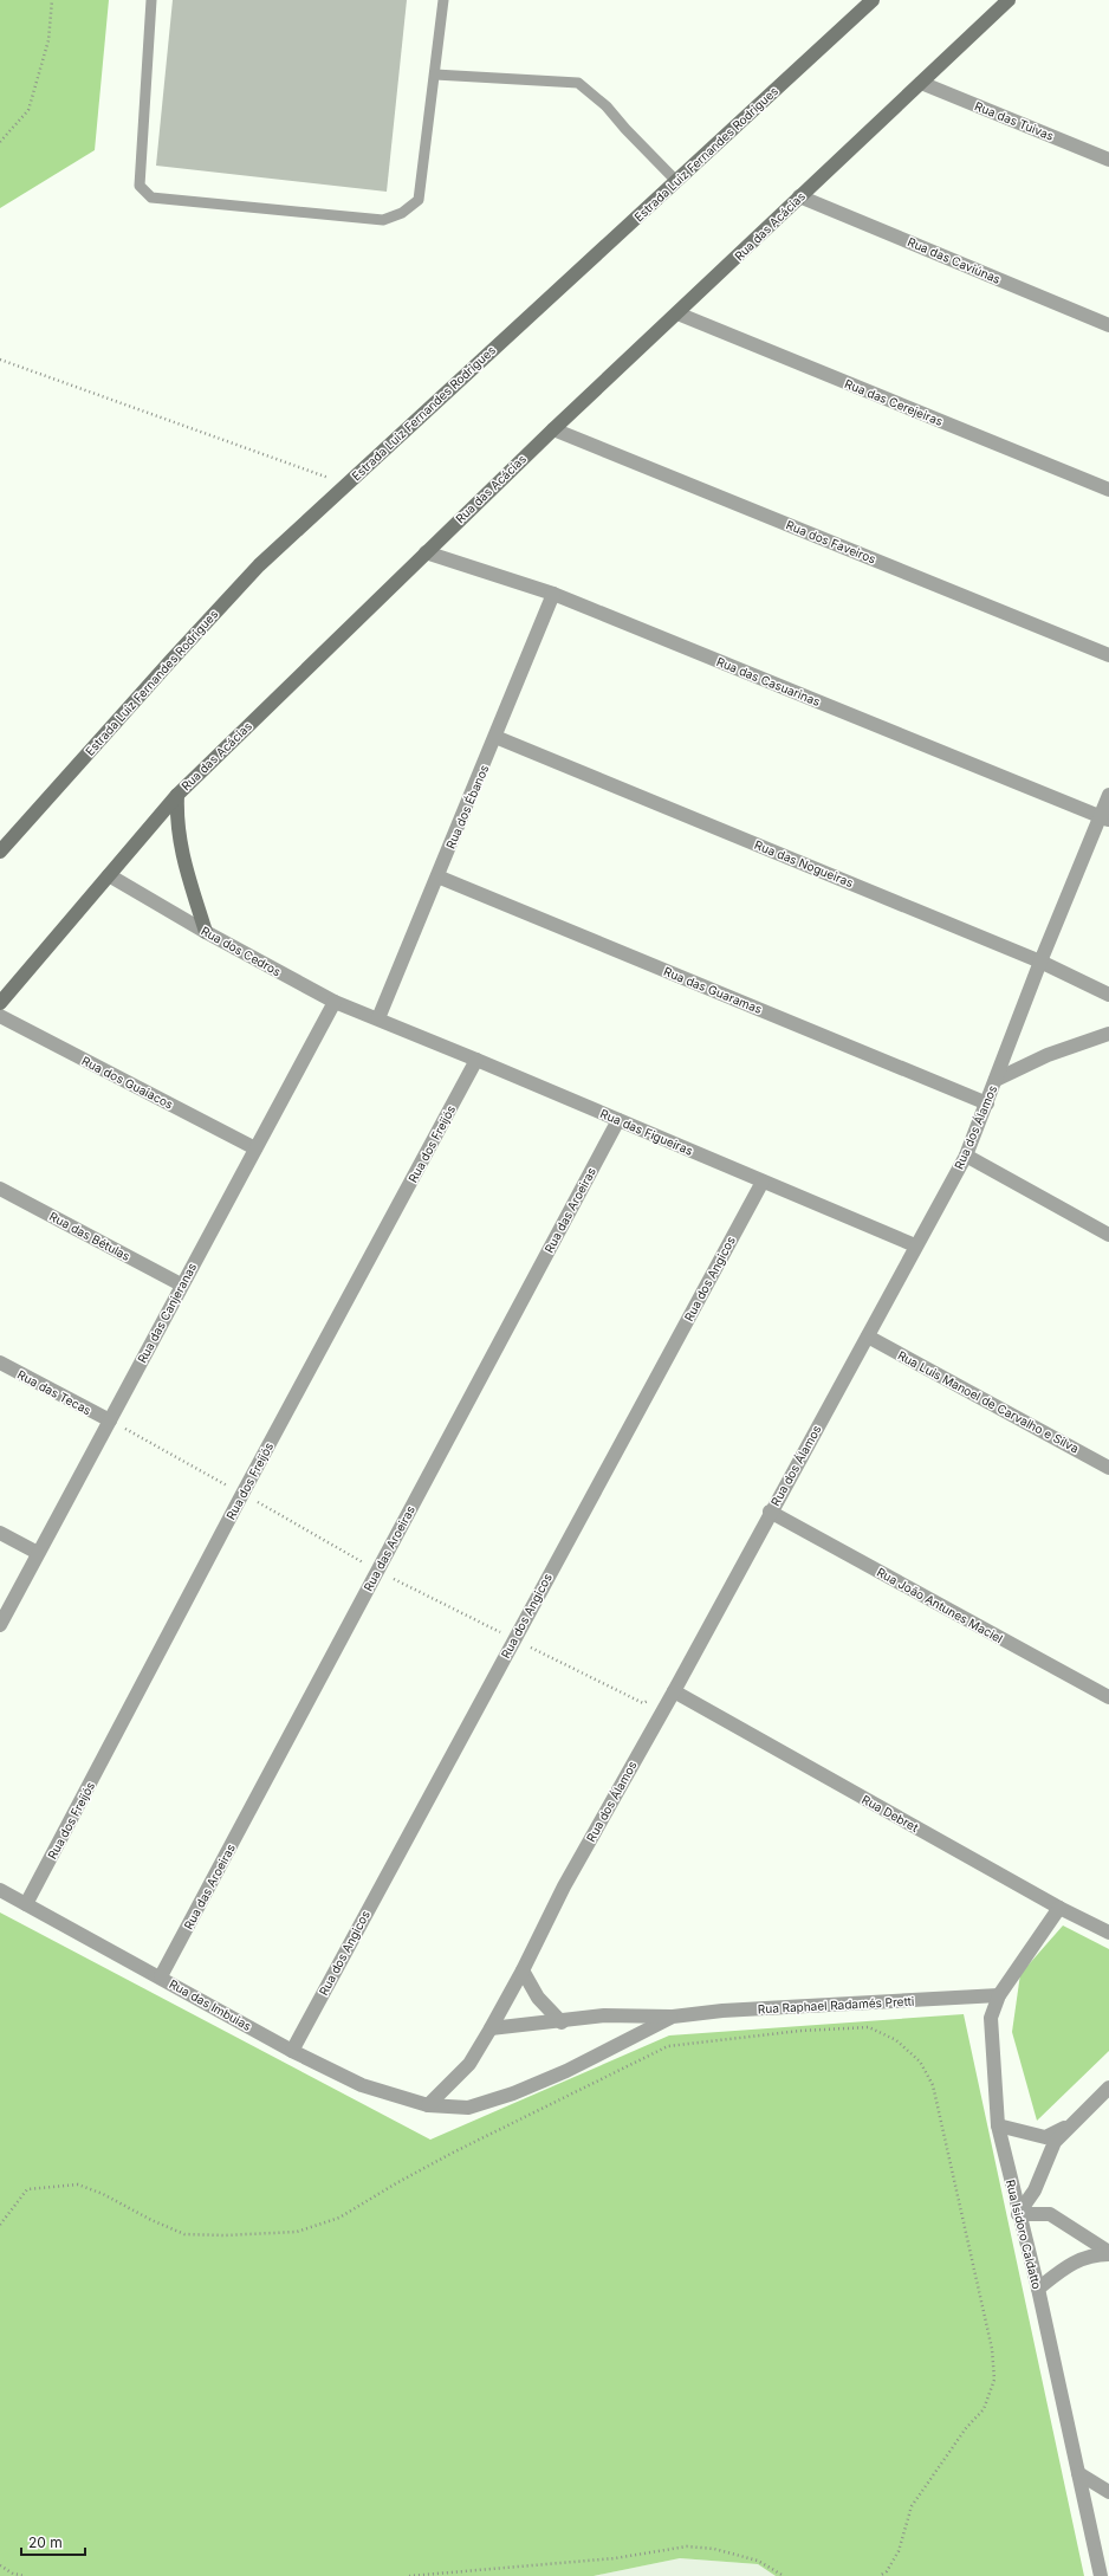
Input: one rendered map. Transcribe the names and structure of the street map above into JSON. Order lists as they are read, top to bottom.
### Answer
{
  "streets": {
    "street": [
      "Rua das Tuivas",
      "Estrada Luiz Fernandes Rodrigues",
      "Rua das Acácias",
      "Rua das Caviúnas",
      "Rua das Cerejeiras",
      "Rua dos Faveiros",
      "Rua das Casuarinas",
      "Rua dos Ébanos",
      "Rua das Nogueiras",
      "Rua dos Cedros",
      "Rua das Guaramas",
      "Rua dos Guaiacos",
      "Rua dos Álamos",
      "Rua das Figueiras",
      "Rua dos Freijós",
      "Rua das Aroeiras",
      "Rua das Bétulas",
      "Rua dos Angicos",
      "Rua das Canjeranas",
      "Rua das Tecas",
      "Rua Luis Manoel de Carvalho e Silva",
      "Rua João Antunes Maciel",
      "Rua Debret",
      "Rua das Imbuias",
      "Rua Raphael Radamés Pretti",
      "Rua Isidoro Caldatto"
    ]
  },
  "crossings": [
    ["Rua das Tuivas", "Rua das Acácias"],
    ["Rua das Acácias", "Rua das Caviúnas"],
    ["Rua das Acácias", "Rua das Cerejeiras"],
    ["Rua das Acácias", "Rua dos Faveiros"],
    ["Rua das Acácias", "Rua das Casuarinas"],
    ["Rua das Acácias", "Rua dos Cedros"],
    ["Rua das Casuarinas", "Rua dos Ébanos"],
    ["Rua das Casuarinas", "Rua dos Álamos"],
    ["Rua dos Ébanos", "Rua das Nogueiras"],
    ["Rua dos Ébanos", "Rua dos Cedros"],
    ["Rua dos Ébanos", "Rua das Guaramas"],
    ["Rua dos Ébanos", "Rua das Figueiras"],
    ["Rua das Nogueiras", "Rua dos Álamos"],
    ["Rua dos Cedros", "Rua das Figueiras"],
    ["Rua dos Cedros", "Rua das Canjeranas"],
    ["Rua das Guaramas", "Rua dos Álamos"],
    ["Rua dos Guaiacos", "Rua das Canjeranas"],
    ["Rua dos Álamos", "Rua das Figueiras"],
    ["Rua dos Álamos", "Rua Luis Manoel de Carvalho e Silva"],
    ["Rua dos Álamos", "Rua João Antunes Maciel"],
    ["Rua dos Álamos", "Rua Debret"],
    ["Rua dos Álamos", "Rua das Imbuias"],
    ["Rua dos Álamos", "Rua Raphael Radamés Pretti"],
    ["Rua das Figueiras", "Rua dos Freijós"],
    ["Rua das Figueiras", "Rua das Aroeiras"],
    ["Rua das Figueiras", "Rua dos Angicos"],
    ["Rua dos Freijós", "Rua das Imbuias"],
    ["Rua das Aroeiras", "Rua das Imbuias"],
    ["Rua das Bétulas", "Rua das Canjeranas"],
    ["Rua dos Angicos", "Rua das Imbuias"],
    ["Rua das Canjeranas", "Rua das Tecas"],
    ["Rua Debret", "Rua Isidoro Caldatto"],
    ["Rua das Imbuias", "Rua Raphael Radamés Pretti"],
    ["Rua Raphael Radamés Pretti", "Rua Isidoro Caldatto"]
  ],
  "scale_bar": "20 m"
}
